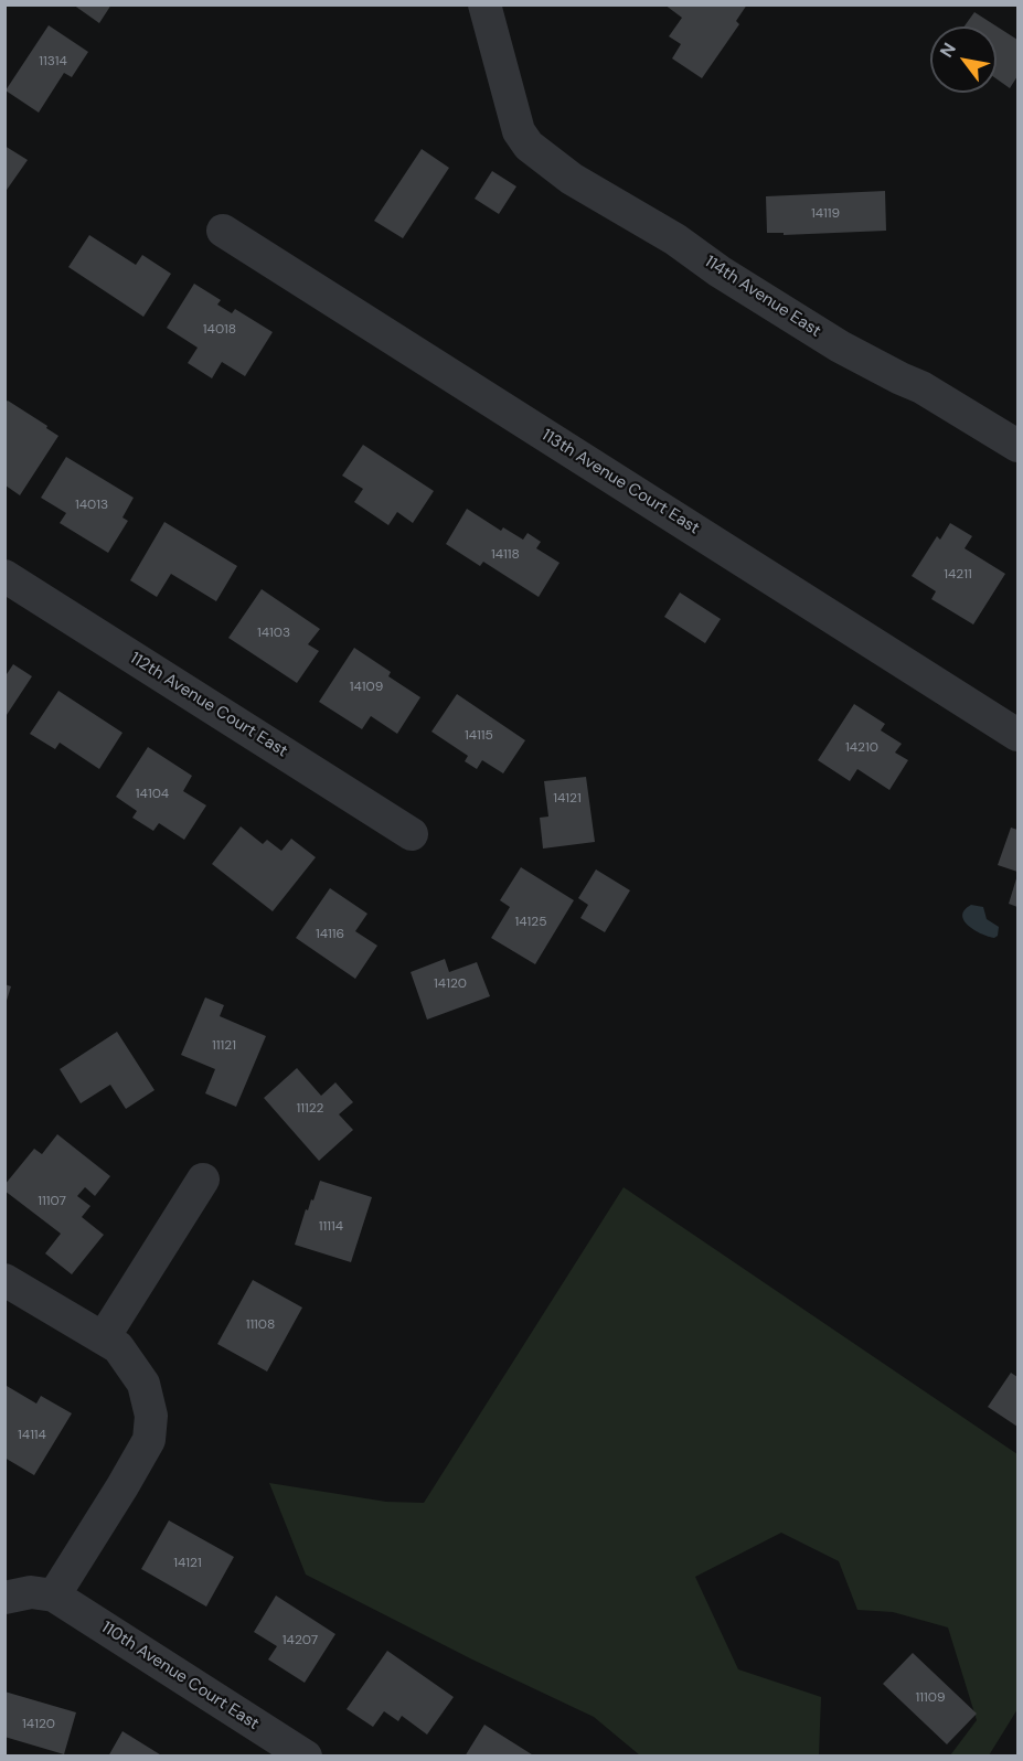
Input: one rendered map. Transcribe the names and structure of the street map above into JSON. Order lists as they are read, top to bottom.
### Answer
{
  "streets": {
    "street": [
      "114th Avenue East",
      "113th Avenue Court East",
      "112th Avenue Court East",
      "110th Avenue Court East"
    ]
  },
  "house_numbers": [
    "11314",
    "14119",
    "14018",
    "14013",
    "14118",
    "14211",
    "14103",
    "14109",
    "14115",
    "14210",
    "14104",
    "14121",
    "14125",
    "14116",
    "14120",
    "11121",
    "11122",
    "11107",
    "11114",
    "11108",
    "14114",
    "14121",
    "14207",
    "11109",
    "14120"
  ],
  "north": "top left"
}
